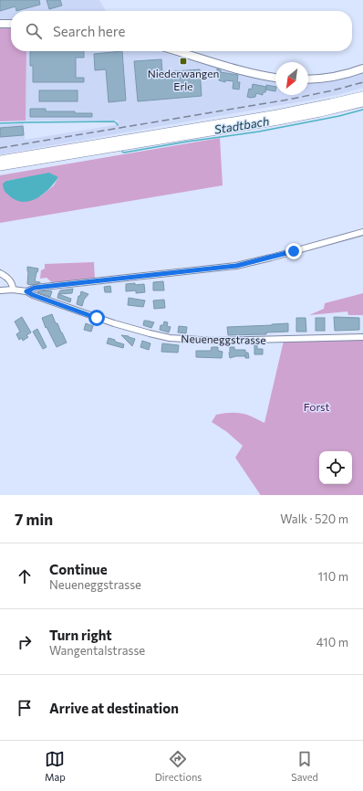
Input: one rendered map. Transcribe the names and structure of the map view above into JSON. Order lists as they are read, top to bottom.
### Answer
{
  "streets": {
    "street": ["Neueneggstrasse"]
  },
  "water": ["Stadtbach"],
  "parks": ["Forst"],
  "places": {
    "transit": ["Niederwangen Erle"]
  },
  "north": "bottom left",
  "page": {
    "search": "Search here",
    "heading": ["7 min", "Walk · 520 m"],
    "list": [
      ["Continue", "Neueneggstrasse", "110 m"],
      ["Turn right", "Wangentalstrasse", "410 m"],
      "Arrive at destination"
    ],
    "nav": ["Map", "Directions", "Saved"]
  }
}
